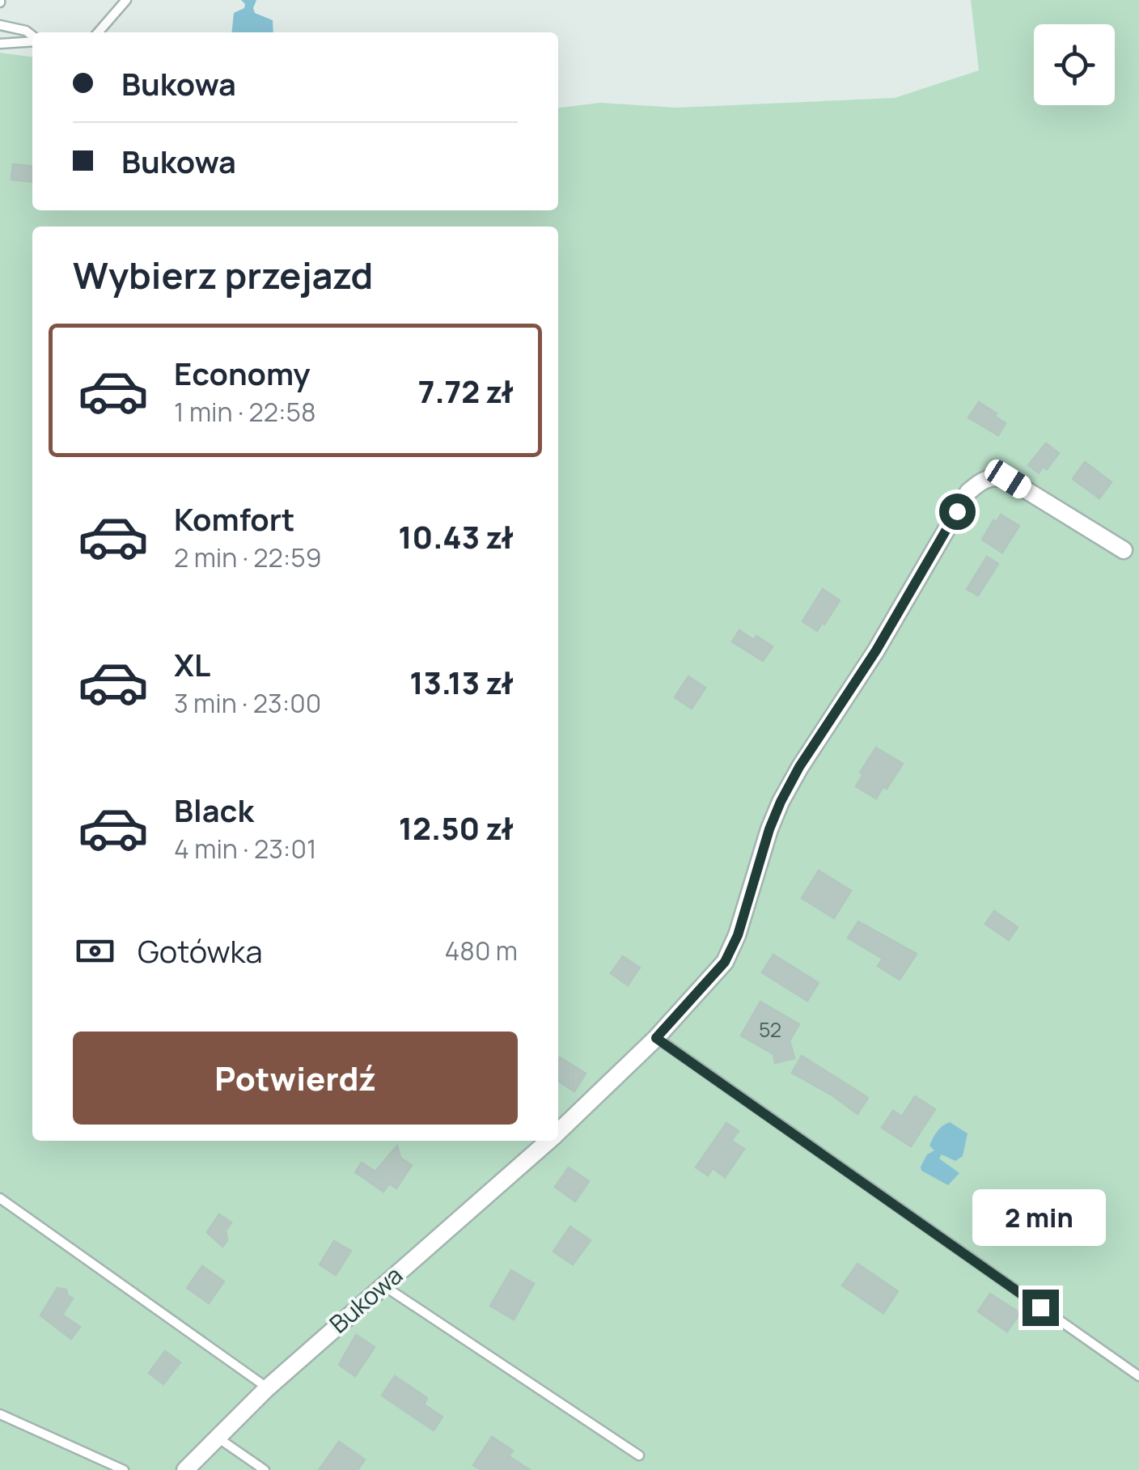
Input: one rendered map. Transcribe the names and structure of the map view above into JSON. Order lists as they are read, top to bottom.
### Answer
{
  "streets": {
    "street": ["Bukowa"]
  },
  "house_numbers": ["52"],
  "page": {
    "banner": ["Bukowa", "Bukowa"],
    "heading": "Wybierz przejazd",
    "list": [
      {
        "name": "Economy",
        "note": "1 min · 22:58",
        "value": "7.72 zł"
      },
      {
        "name": "Komfort",
        "note": "2 min · 22:59",
        "value": "10.43 zł"
      },
      {
        "name": "XL",
        "note": "3 min · 23:00",
        "value": "13.13 zł"
      },
      {
        "name": "Black",
        "note": "4 min · 23:01",
        "value": "12.50 zł"
      }
    ],
    "pay": ["Gotówka", "480 m"],
    "buttons": "Potwierdź",
    "bubble": "2 min"
  }
}
